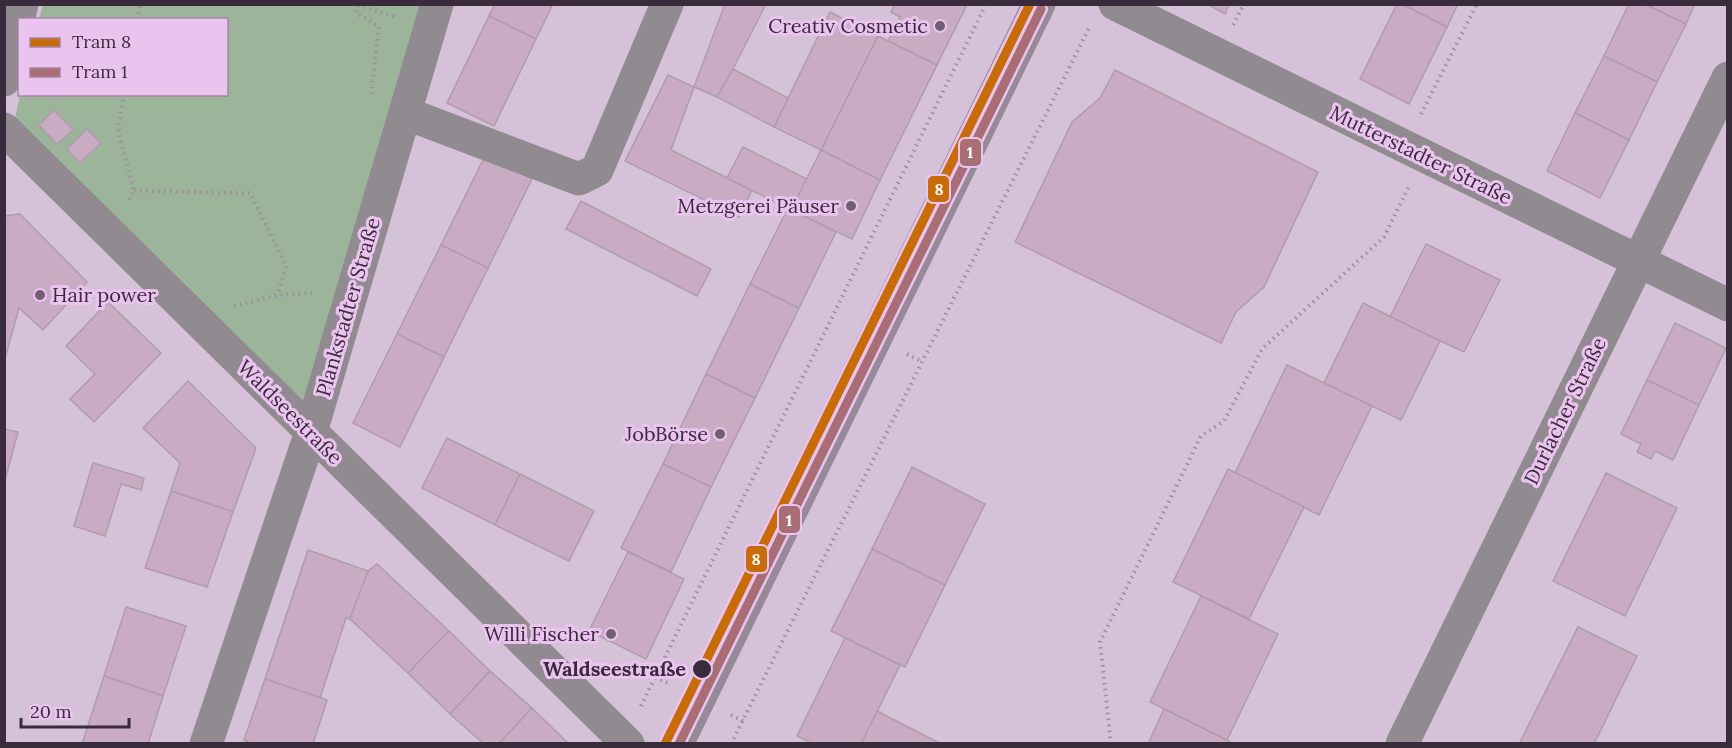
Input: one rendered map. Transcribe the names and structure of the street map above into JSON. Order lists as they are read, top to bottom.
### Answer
{
  "streets": {
    "street": [
      "Mutterstadter Straße",
      "Plankstadter Straße",
      "Durlacher Straße",
      "Waldseestraße"
    ]
  },
  "crossings": [
    ["Mutterstadter Straße", "Durlacher Straße"],
    ["Plankstadter Straße", "Waldseestraße"]
  ],
  "places": [
    "Creativ Cosmetic",
    "Metzgerei Päuser",
    "Hair power",
    "JobBörse",
    "Willi Fischer",
    "Waldseestraße"
  ],
  "lines": ["tram line 8", "tram line 1"],
  "legend": ["Tram 8", "Tram 1"],
  "scale_bar": "20 m"
}
